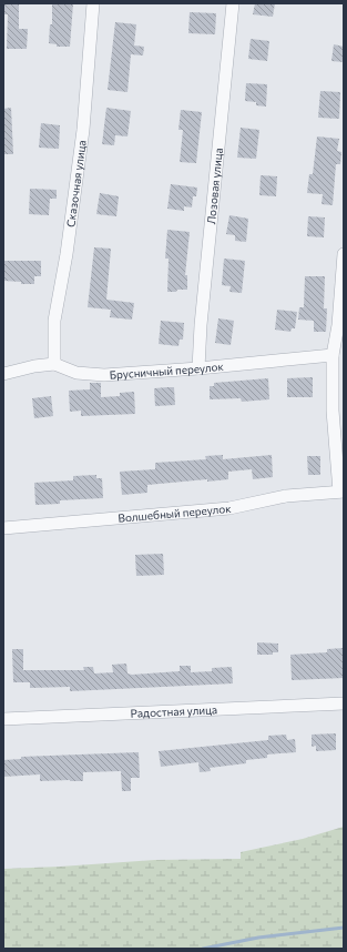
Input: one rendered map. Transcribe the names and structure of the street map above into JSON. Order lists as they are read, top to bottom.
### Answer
{
  "streets": {
    "street": [
      "Сказочная улица",
      "Лозовая улица",
      "Брусничный переулок",
      "Волшебный переулок",
      "Радостная улица"
    ]
  },
  "crossings": [
    ["Сказочная улица", "Брусничный переулок"],
    ["Лозовая улица", "Брусничный переулок"]
  ]
}
